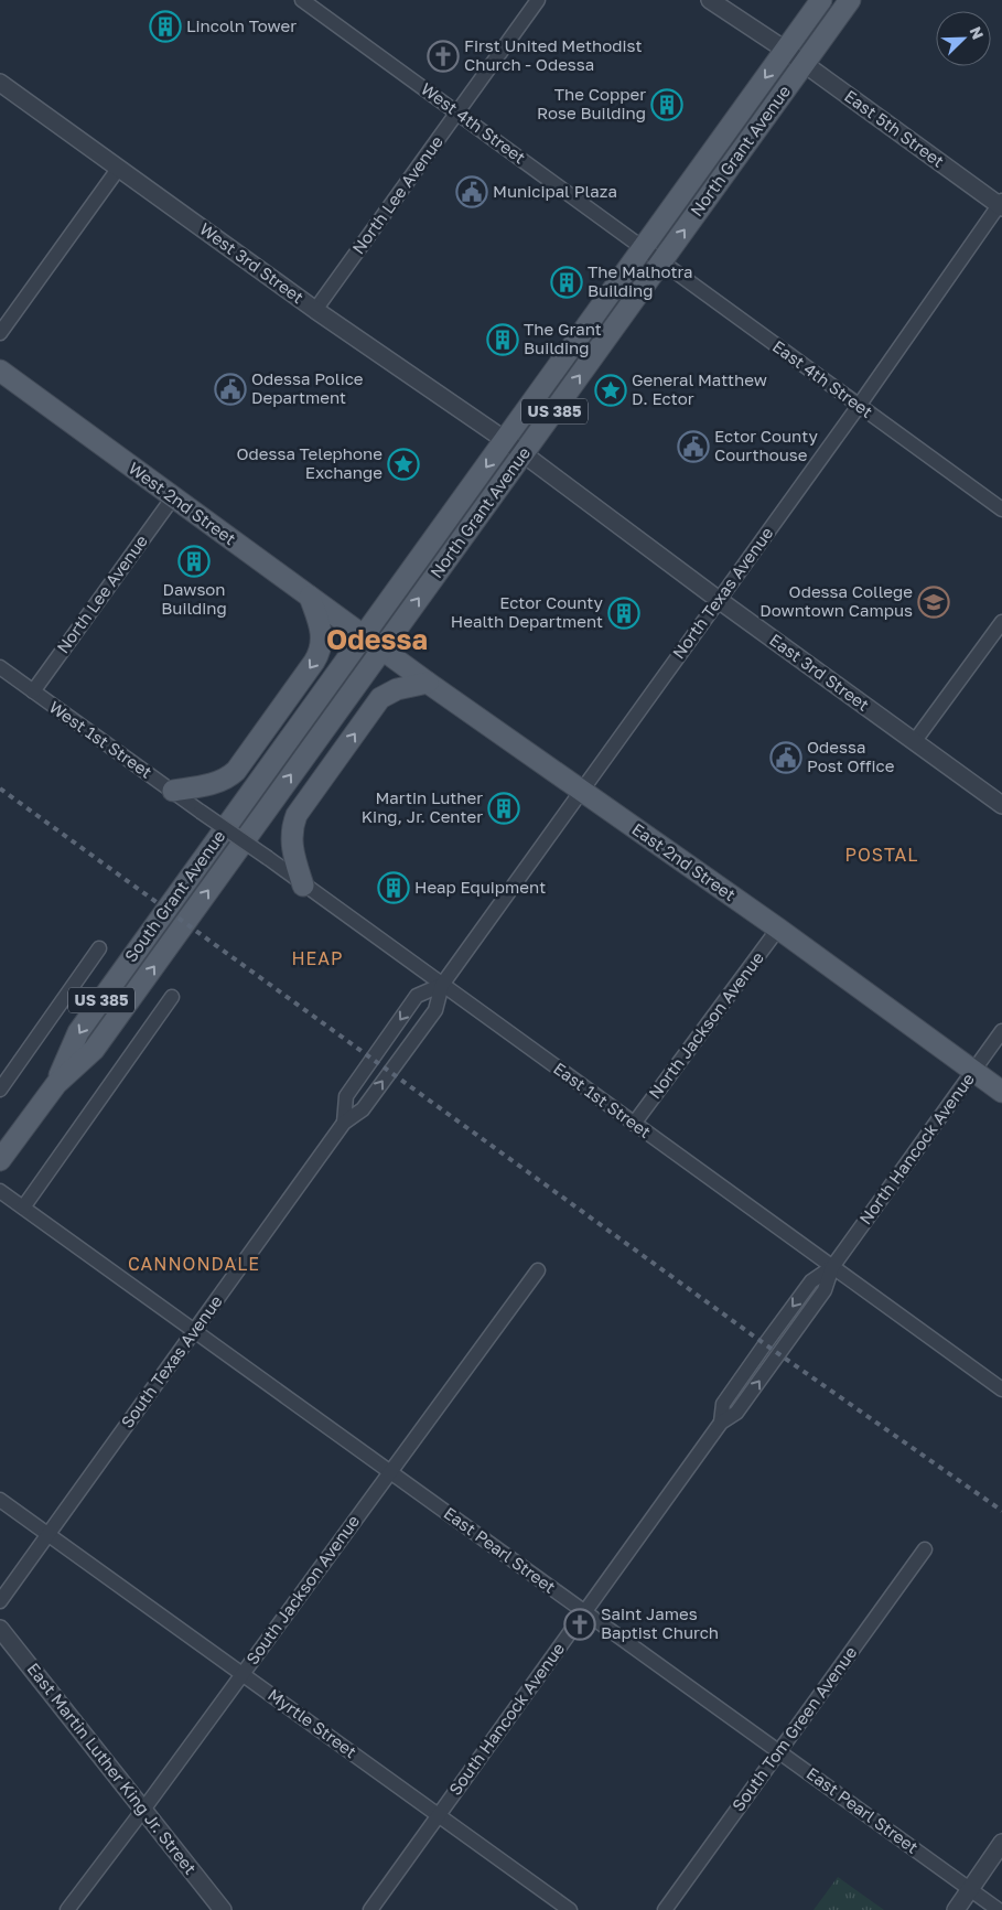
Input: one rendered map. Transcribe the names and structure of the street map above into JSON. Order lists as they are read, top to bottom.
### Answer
{
  "streets": {
    "main road": [
      "North Grant Avenue",
      "US 385",
      "West 2nd Street",
      "East 2nd Street",
      "South Grant Avenue"
    ],
    "street": [
      "West 4th Street",
      "East 5th Street",
      "North Lee Avenue",
      "West 3rd Street",
      "East 4th Street",
      "North Texas Avenue",
      "East 3rd Street",
      "West 1st Street",
      "North Jackson Avenue",
      "East 1st Street",
      "North Hancock Avenue",
      "South Texas Avenue",
      "East Pearl Street",
      "South Jackson Avenue",
      "South Hancock Avenue",
      "Myrtle Street",
      "South Tom Green Avenue",
      "East Martin Luther King Jr. Street"
    ]
  },
  "crossings": [
    ["West 4th Street", "North Grant Avenue"],
    ["West 4th Street", "North Lee Avenue"],
    ["West 4th Street", "East 4th Street"],
    ["East 5th Street", "North Grant Avenue"],
    ["East 5th Street", "North Texas Avenue"],
    ["North Grant Avenue", "West 3rd Street"],
    ["North Grant Avenue", "East 4th Street"],
    ["North Grant Avenue", "West 2nd Street"],
    ["North Grant Avenue", "East 3rd Street"],
    ["North Grant Avenue", "East 2nd Street"],
    ["North Grant Avenue", "South Grant Avenue"],
    ["North Lee Avenue", "West 3rd Street"],
    ["North Lee Avenue", "West 2nd Street"],
    ["North Lee Avenue", "West 1st Street"],
    ["West 3rd Street", "East 3rd Street"],
    ["East 4th Street", "North Texas Avenue"],
    ["West 2nd Street", "East 2nd Street"],
    ["North Texas Avenue", "East 3rd Street"],
    ["North Texas Avenue", "East 2nd Street"],
    ["North Texas Avenue", "East 1st Street"],
    ["North Texas Avenue", "South Texas Avenue"],
    ["West 1st Street", "East 1st Street"],
    ["East 2nd Street", "North Jackson Avenue"],
    ["East 2nd Street", "North Hancock Avenue"],
    ["North Jackson Avenue", "East 1st Street"],
    ["East 1st Street", "North Hancock Avenue"],
    ["East 1st Street", "South Texas Avenue"],
    ["East 1st Street", "South Hancock Avenue"],
    ["North Hancock Avenue", "South Hancock Avenue"],
    ["South Texas Avenue", "East Pearl Street"],
    ["South Texas Avenue", "Myrtle Street"],
    ["East Pearl Street", "South Jackson Avenue"],
    ["East Pearl Street", "South Hancock Avenue"],
    ["East Pearl Street", "South Tom Green Avenue"],
    ["South Jackson Avenue", "Myrtle Street"],
    ["South Jackson Avenue", "East Martin Luther King Jr. Street"],
    ["South Hancock Avenue", "Myrtle Street"]
  ],
  "districts": [
    "Odessa",
    "POSTAL",
    "HEAP",
    "CANNONDALE"
  ],
  "places": {
    "building": [
      "Lincoln Tower",
      "The Copper Rose Building",
      "The Malhotra Building",
      "The Grant Building",
      "Dawson Building",
      "Ector County Health Department",
      "Martin Luther King, Jr. Center",
      "Heap Equipment"
    ],
    "church": ["First United Methodist Church - Odessa", "Saint James Baptist Church"],
    "public building": [
      "Municipal Plaza",
      "Odessa Police Department",
      "Ector County Courthouse",
      "Odessa Post Office"
    ],
    "place": ["General Matthew D. Ector", "Odessa Telephone Exchange"],
    "school or university": ["Odessa College Downtown Campus"]
  },
  "north": "top right"
}
